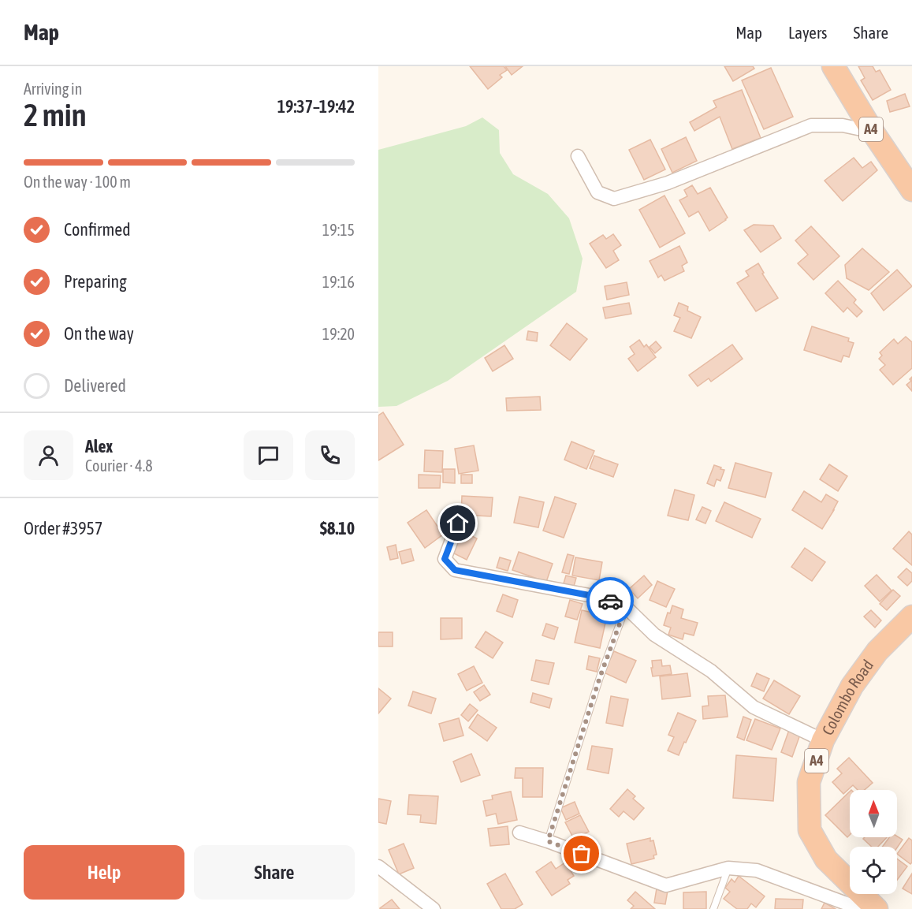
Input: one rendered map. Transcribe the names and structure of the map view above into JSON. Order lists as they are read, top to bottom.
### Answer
{
  "streets": {
    "highway": ["A4", "Colombo Road"]
  },
  "north": "top",
  "page": {
    "header": "Map",
    "nav": ["Map", "Layers", "Share"],
    "heading": ["2 min", "Arriving in", "19:37–19:42"],
    "panel": [
      "Alex",
      "Courier · 4.8",
      "Order #3957",
      "$8.10"
    ],
    "bar": "On the way · 100 m",
    "list": [
      ["Confirmed", "19:15"],
      ["Preparing", "19:16"],
      ["On the way", "19:20"],
      "Delivered"
    ],
    "buttons": ["Help", "Share"]
  }
}
